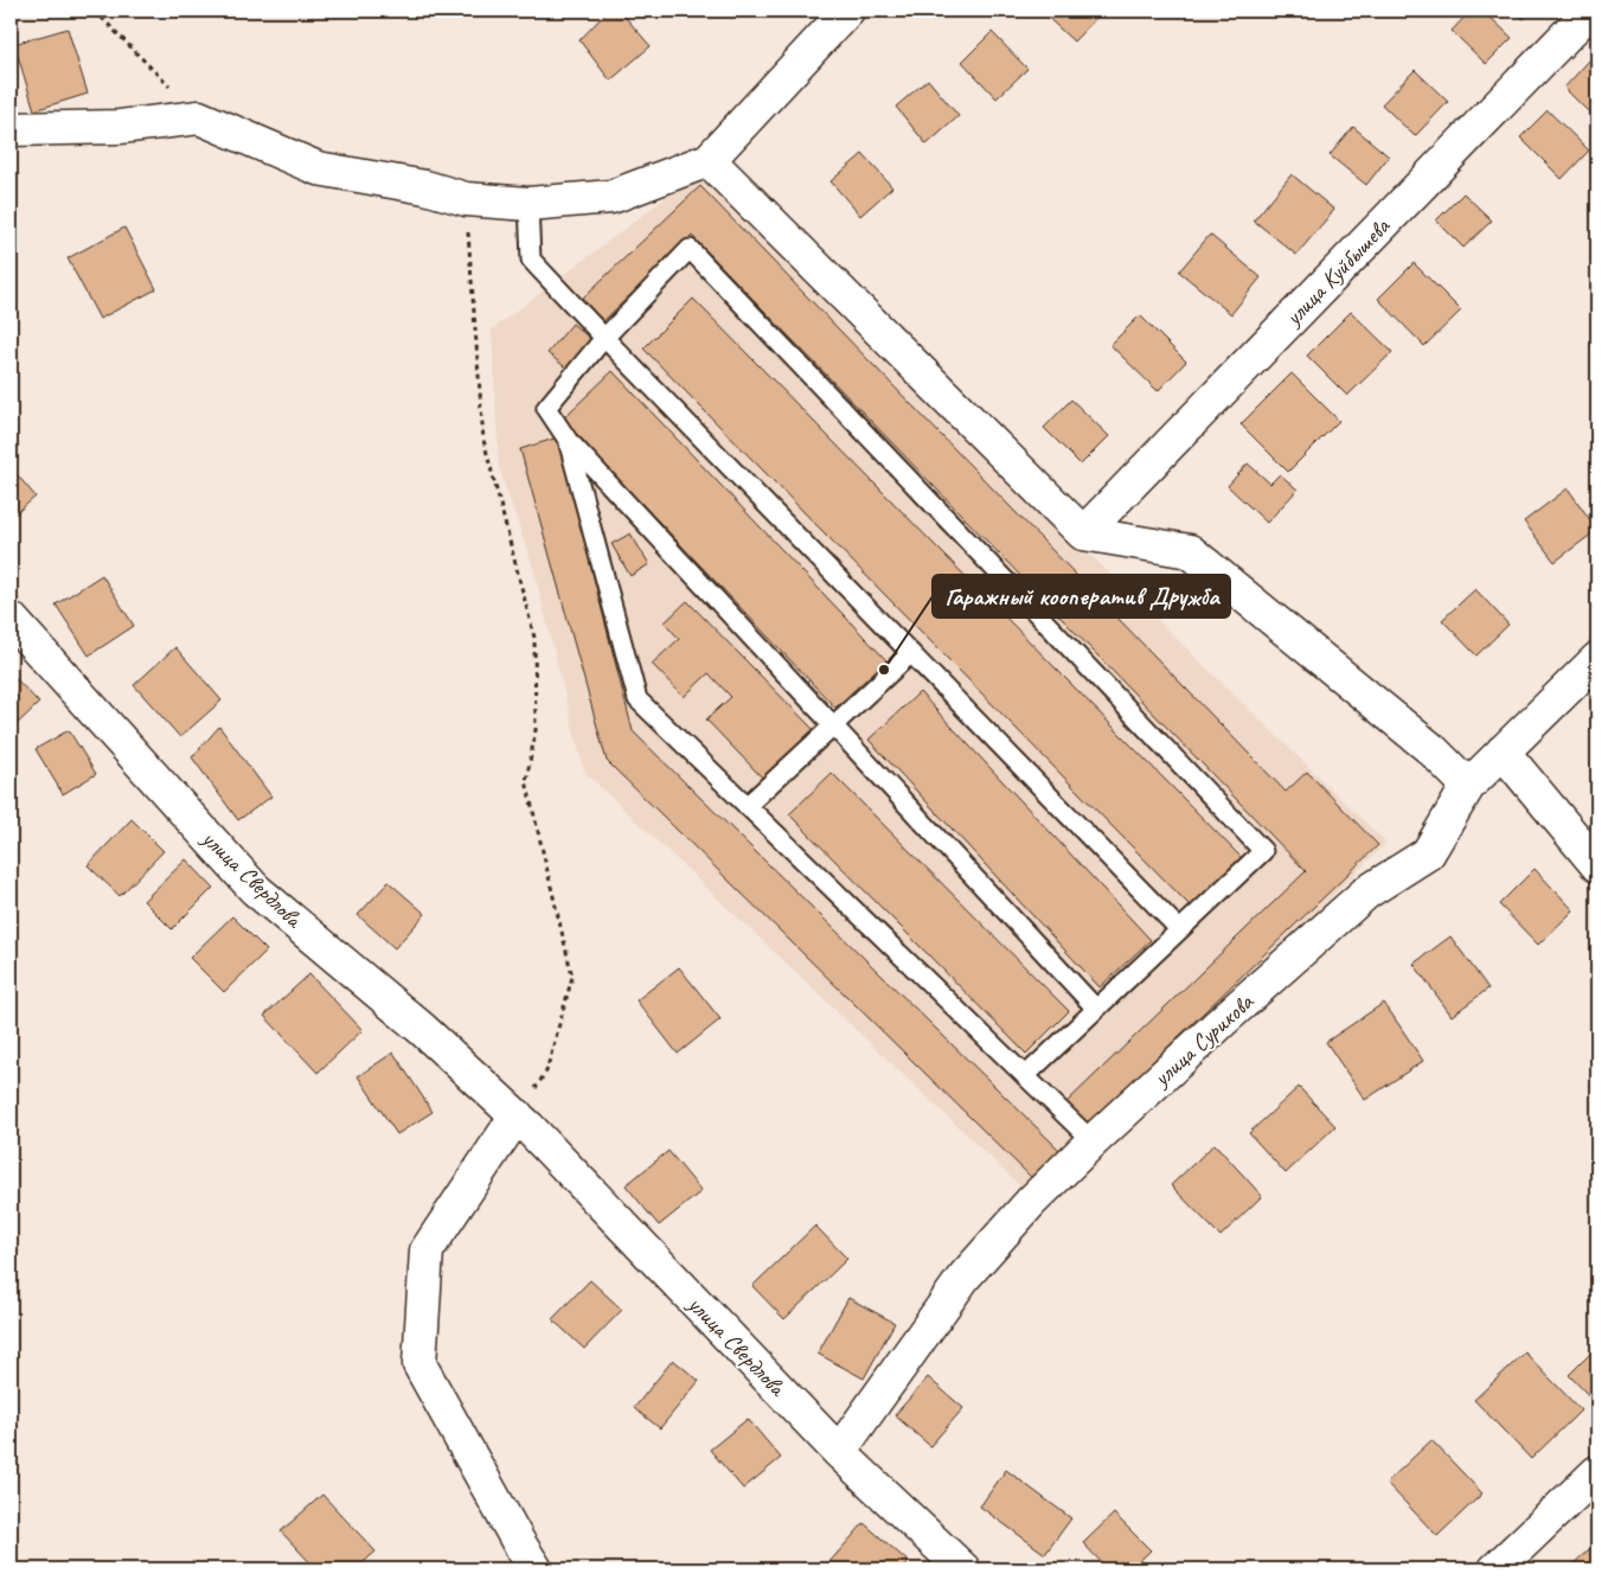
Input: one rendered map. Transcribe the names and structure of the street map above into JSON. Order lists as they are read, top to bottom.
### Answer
{
  "streets": {
    "street": ["улица Куйбышева", "улица Свердлова", "улица Сурикова"]
  },
  "crossings": [
    ["улица Свердлова", "улица Сурикова"]
  ],
  "places": ["Гаражный кооператив Дружба"]
}
